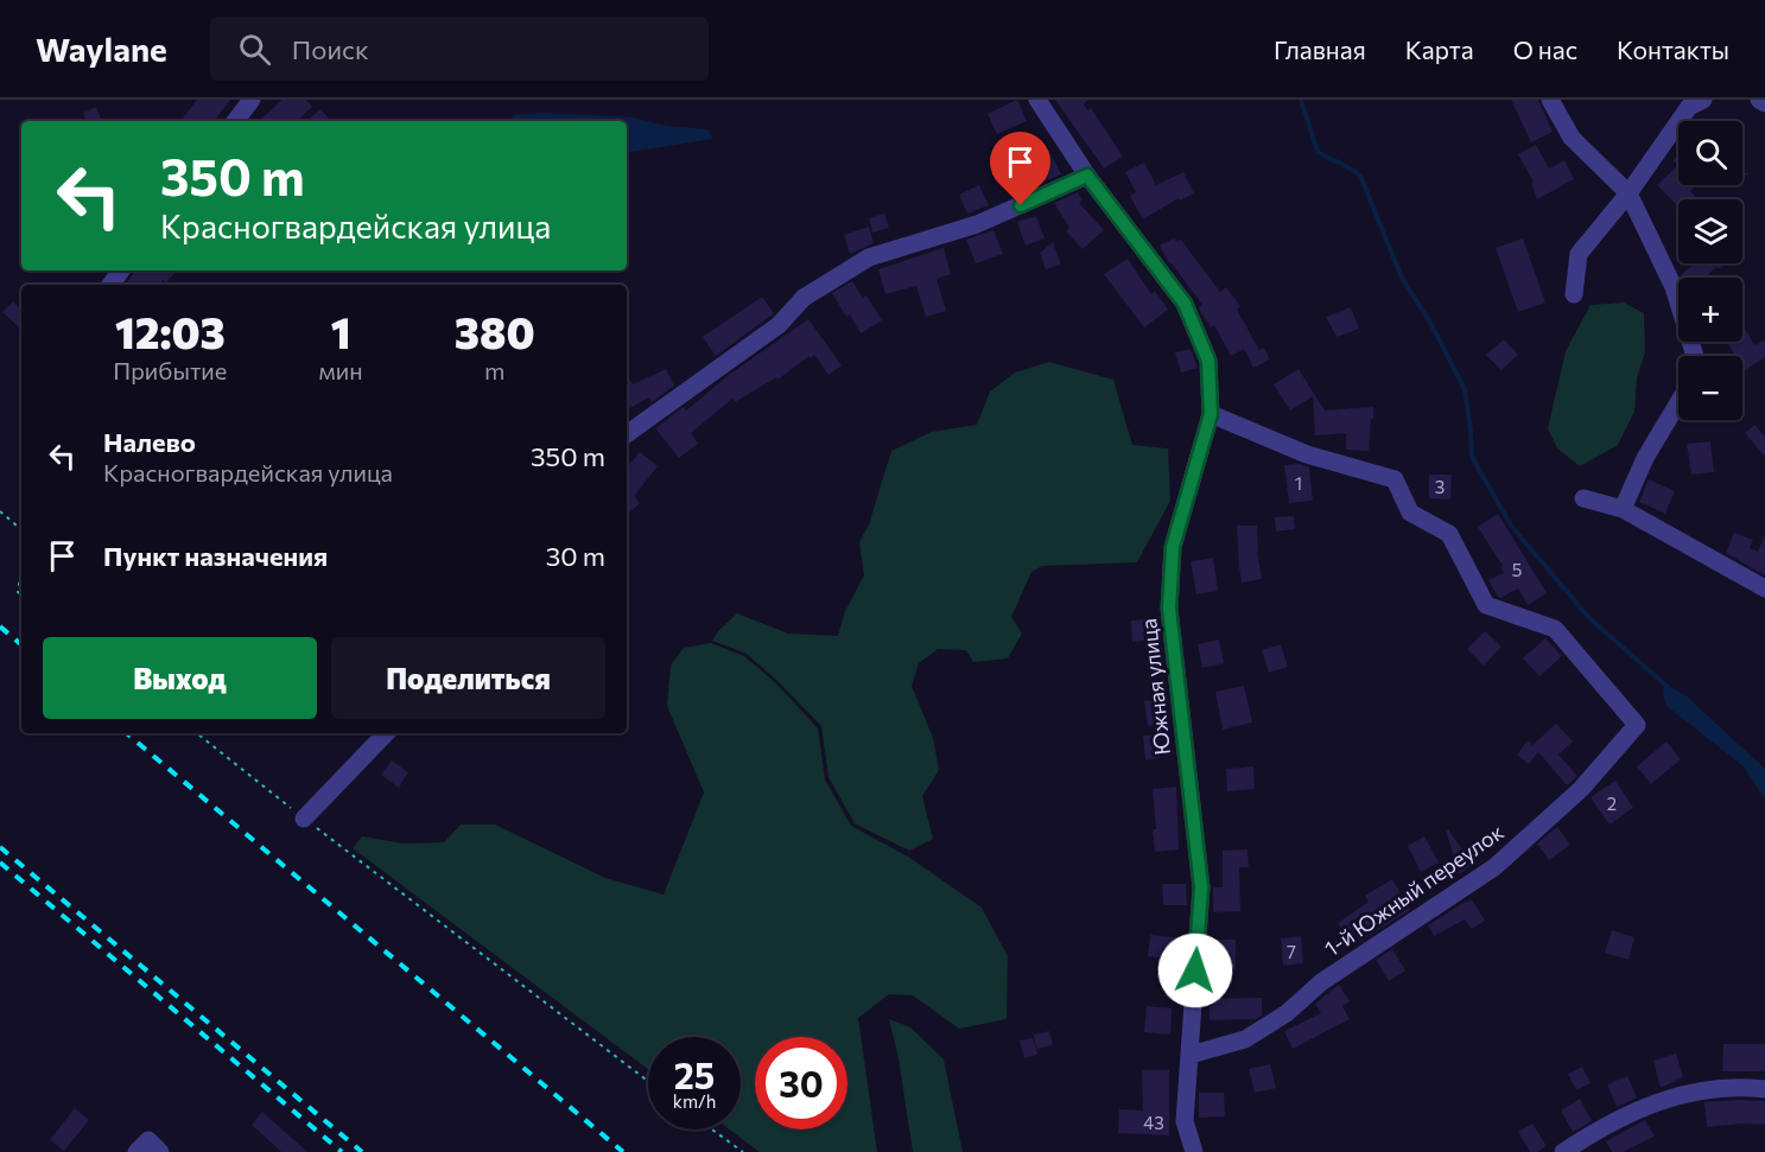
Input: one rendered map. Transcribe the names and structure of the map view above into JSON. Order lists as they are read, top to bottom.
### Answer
{
  "streets": {
    "street": ["Южная улица", "1-й Южный переулок"]
  },
  "crossings": [
    ["Южная улица", "1-й Южный переулок"]
  ],
  "house_numbers": [
    "1",
    "3",
    "5",
    "2",
    "7",
    "43"
  ],
  "page": {
    "header": "Waylane",
    "search": "Поиск",
    "nav": [
      "Главная",
      "Карта",
      "О нас",
      "Контакты"
    ],
    "map_buttons": ["+", "−"],
    "turn": ["350 m", "Красногвардейская улица"],
    "eta": [
      "12:03",
      "Прибытие",
      "1",
      "мин",
      "380",
      "m"
    ],
    "list": [
      {
        "name": "Налево",
        "note": "Красногвардейская улица",
        "value": "350 m"
      },
      {
        "name": "Пункт назначения",
        "value": "30 m"
      }
    ],
    "buttons": ["Выход", "Поделиться"],
    "speed": "25 km/h",
    "limit": "30"
  }
}
